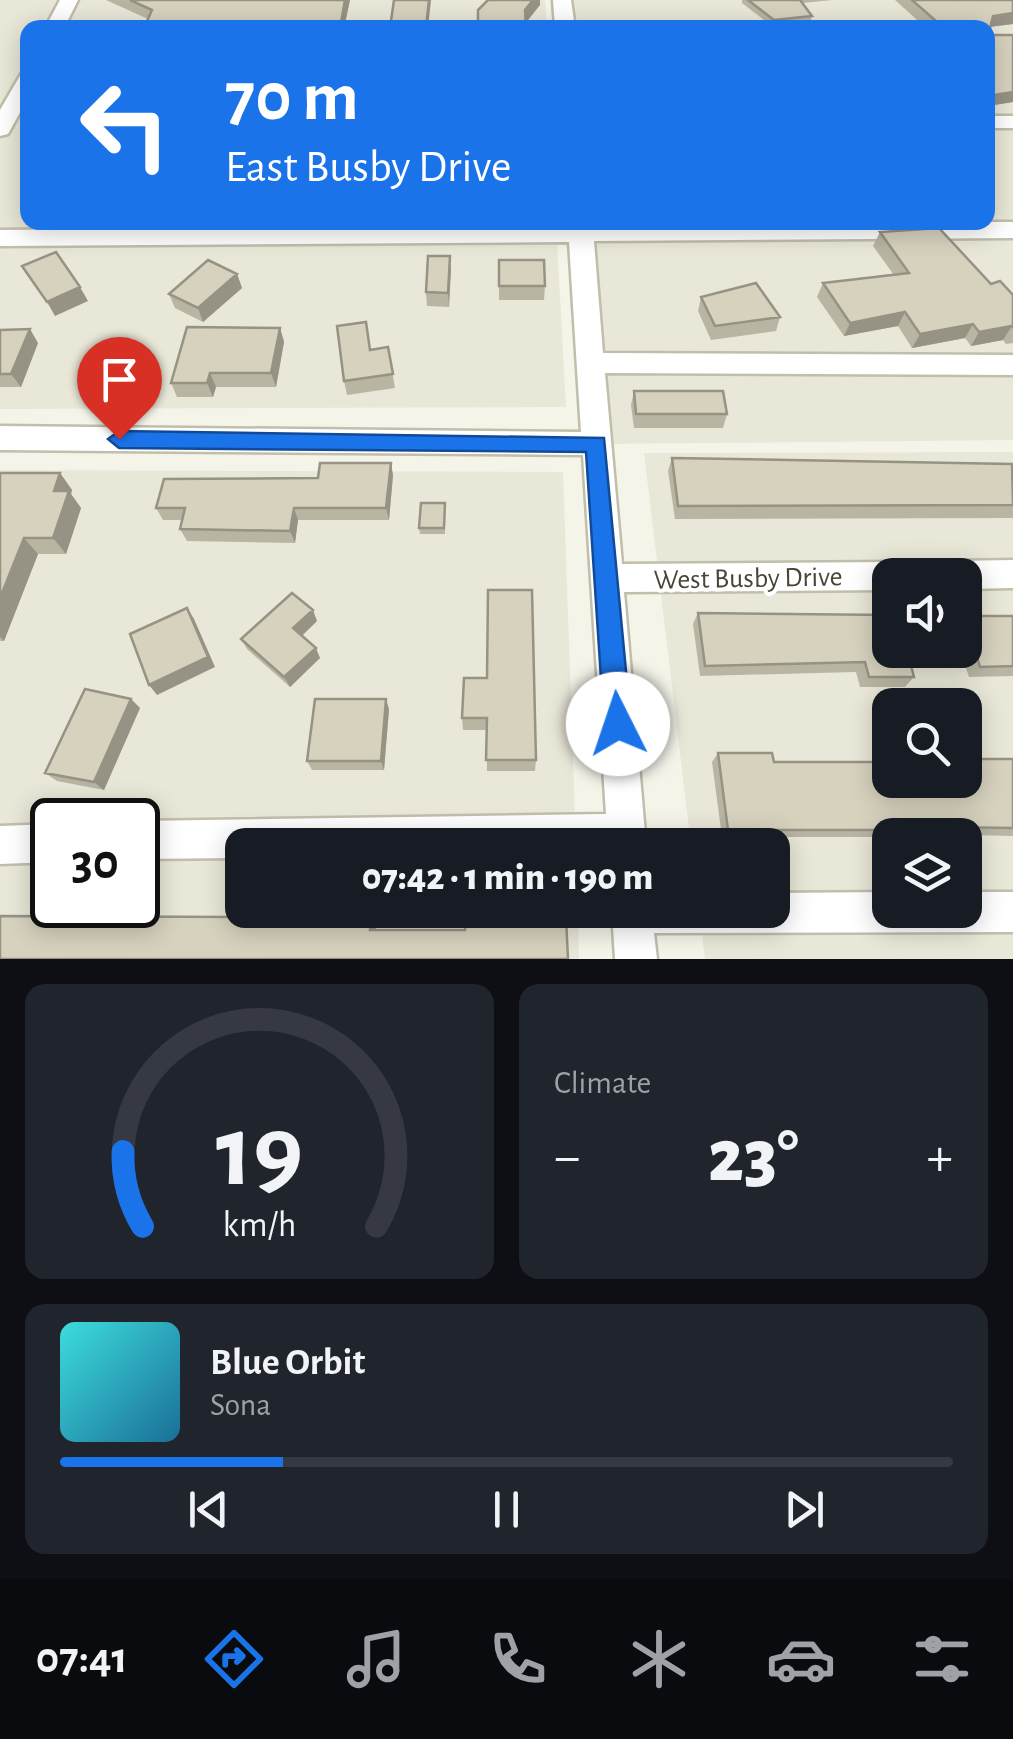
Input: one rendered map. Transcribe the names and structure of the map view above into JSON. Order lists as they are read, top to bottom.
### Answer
{
  "streets": {
    "street": ["West Busby Drive"]
  },
  "page": {
    "turn": ["70 m", "East Busby Drive"],
    "limit": "30",
    "trip": "07:42 · 1 min · 190 m",
    "tile": "Climate",
    "heat": ["−", "23°", "+"],
    "song": ["Blue Orbit", "Sona"],
    "tabs": "07:41",
    "gauge": ["19", "km/h"]
  }
}
